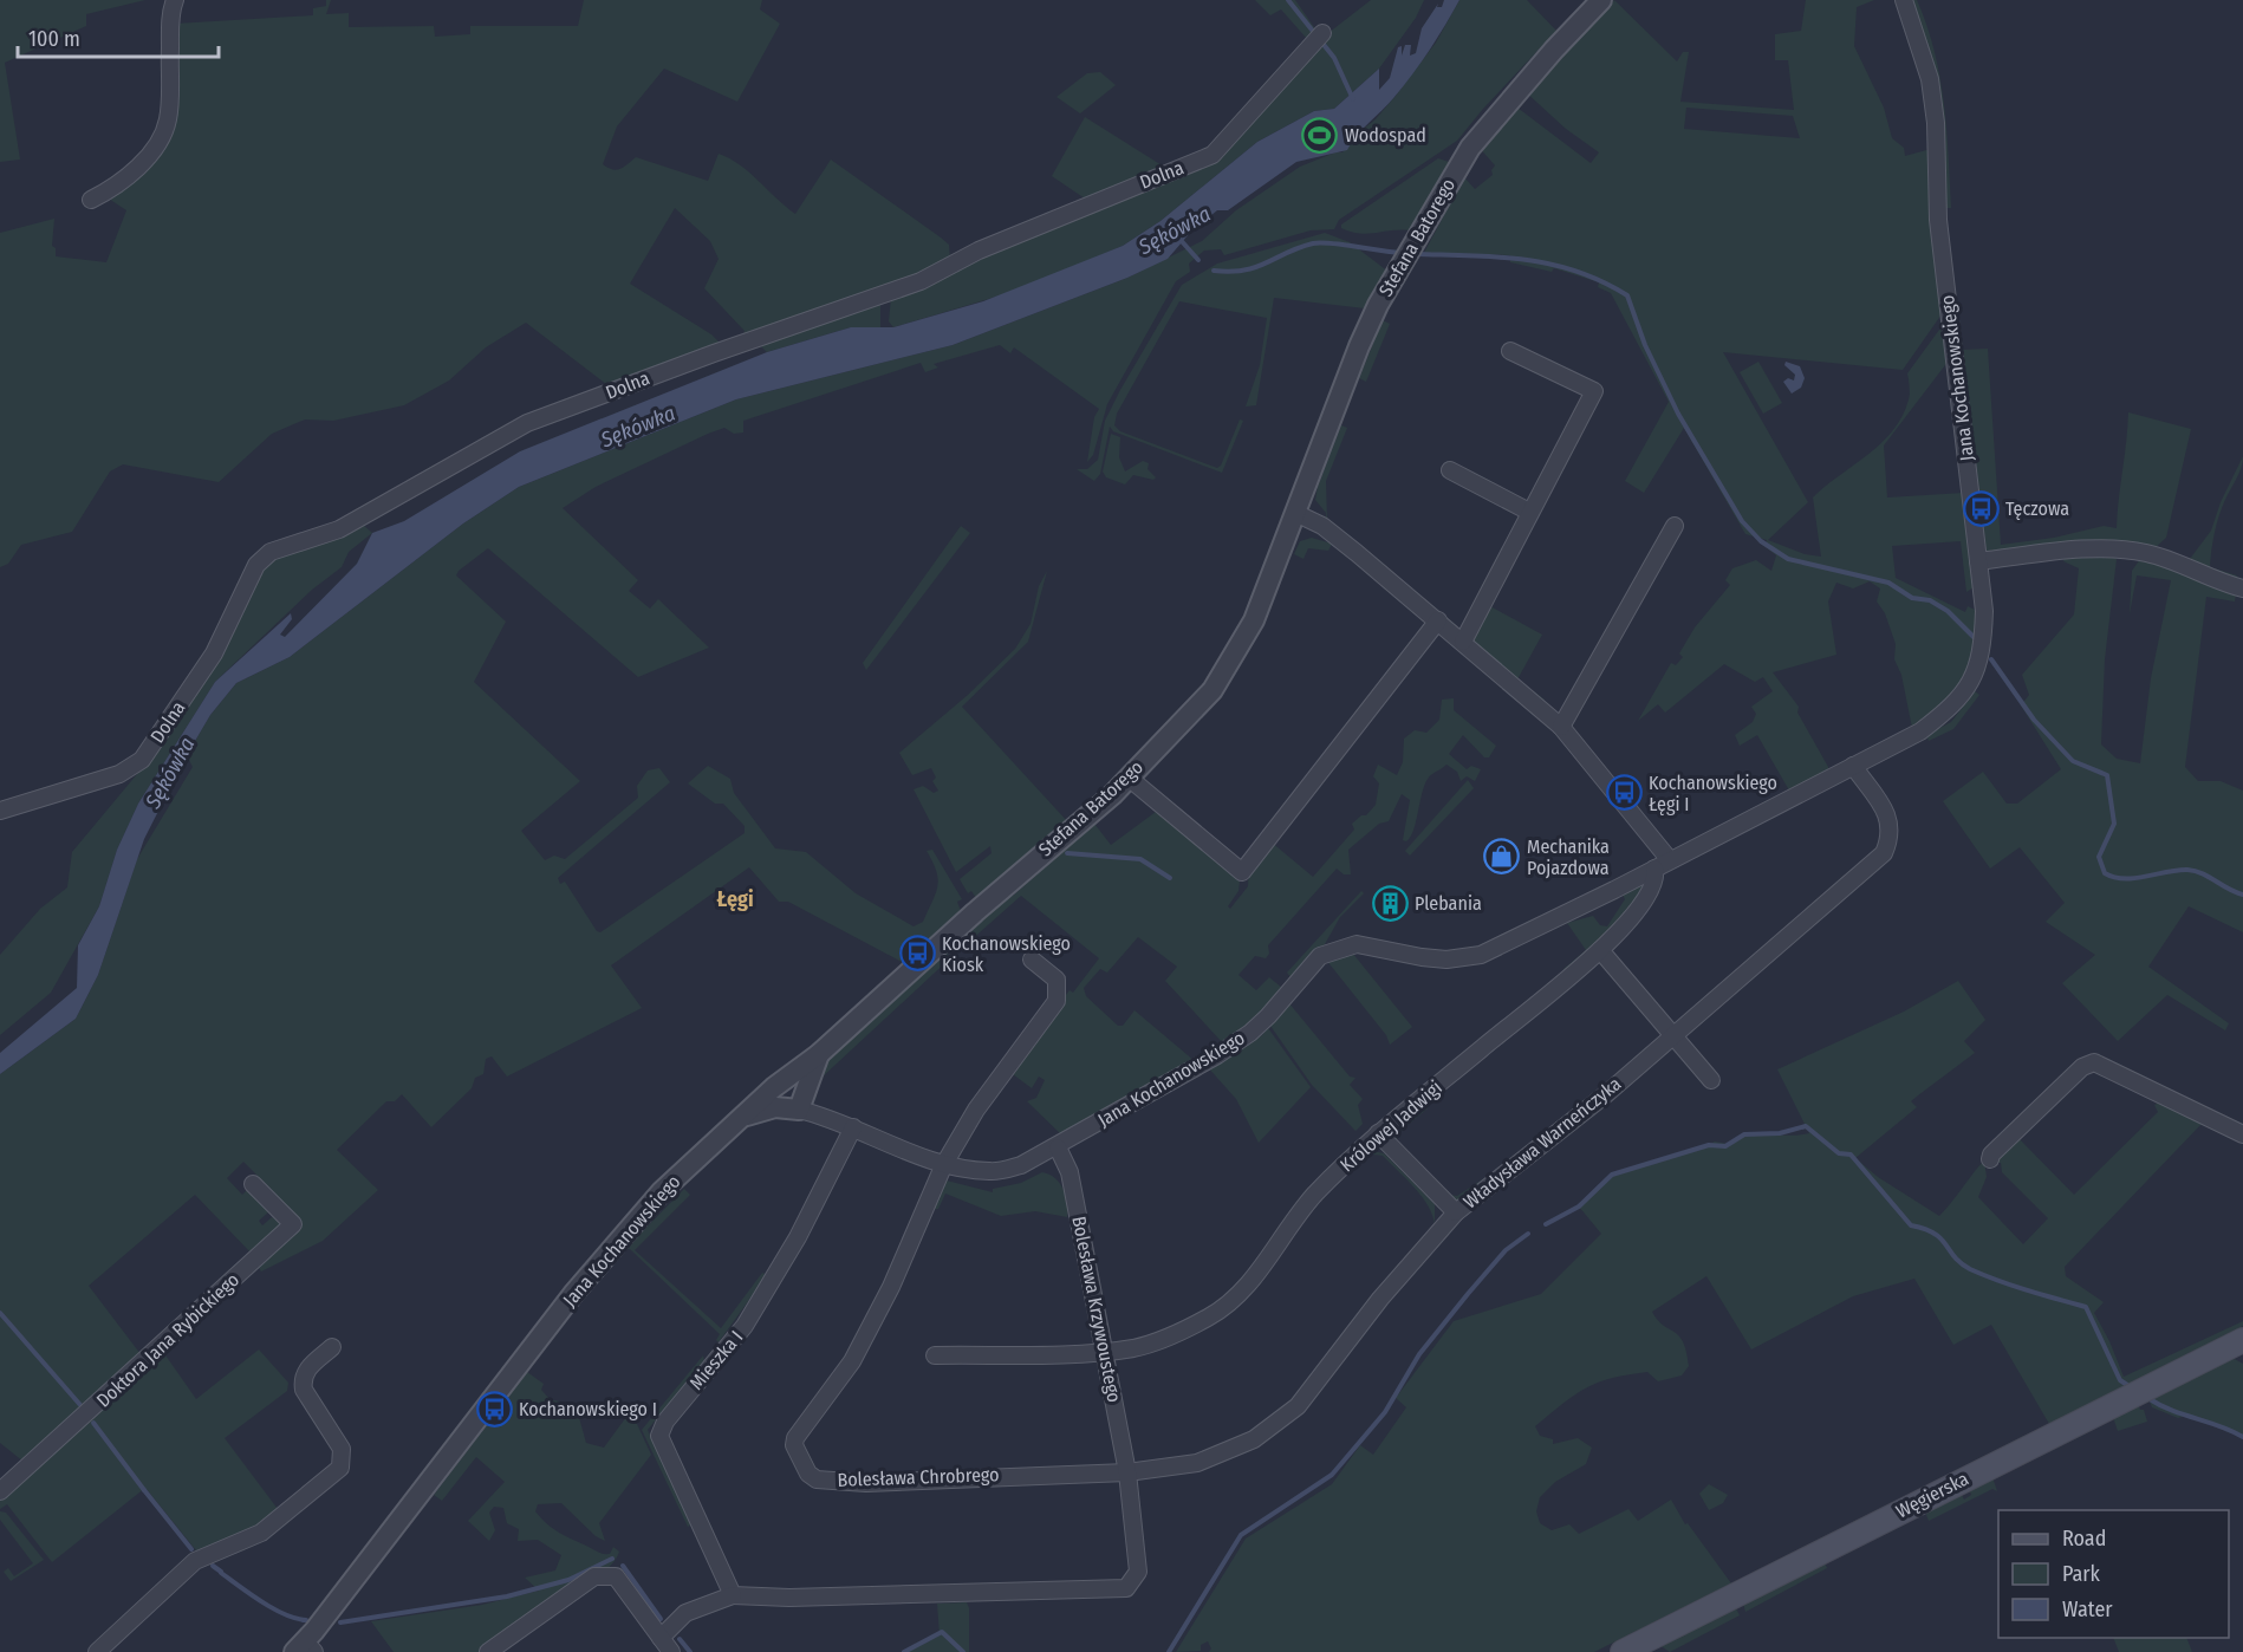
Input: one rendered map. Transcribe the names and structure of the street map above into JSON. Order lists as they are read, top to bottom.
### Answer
{
  "streets": {
    "main road": ["Węgierska"],
    "street": [
      "Dolna",
      "Stefana Batorego",
      "Jana Kochanowskiego",
      "Królowej Jadwigi",
      "Władysława Warneńczyka",
      "Bolesława Krzywoustego",
      "Doktora Jana Rybickiego",
      "Mieszka I",
      "Bolesława Chrobrego"
    ]
  },
  "crossings": [
    ["Stefana Batorego", "Jana Kochanowskiego"],
    ["Jana Kochanowskiego", "Królowej Jadwigi"],
    ["Jana Kochanowskiego", "Władysława Warneńczyka"],
    ["Jana Kochanowskiego", "Bolesława Krzywoustego"],
    ["Jana Kochanowskiego", "Mieszka I"],
    ["Jana Kochanowskiego", "Bolesława Chrobrego"],
    ["Królowej Jadwigi", "Bolesława Krzywoustego"],
    ["Władysława Warneńczyka", "Bolesława Krzywoustego"],
    ["Władysława Warneńczyka", "Bolesława Chrobrego"],
    ["Bolesława Krzywoustego", "Bolesława Chrobrego"]
  ],
  "districts": ["Łęgi"],
  "water": ["Sękówka"],
  "places": {
    "sports": ["Wodospad"],
    "bus stop": [
      "Tęczowa",
      "Kochanowskiego Łęgi I",
      "Kochanowskiego Kiosk",
      "Kochanowskiego I"
    ],
    "shop": ["Mechanika Pojazdowa"],
    "building": ["Plebania"]
  },
  "legend": ["Road", "Park", "Water"],
  "scale_bar": "100 m"
}
